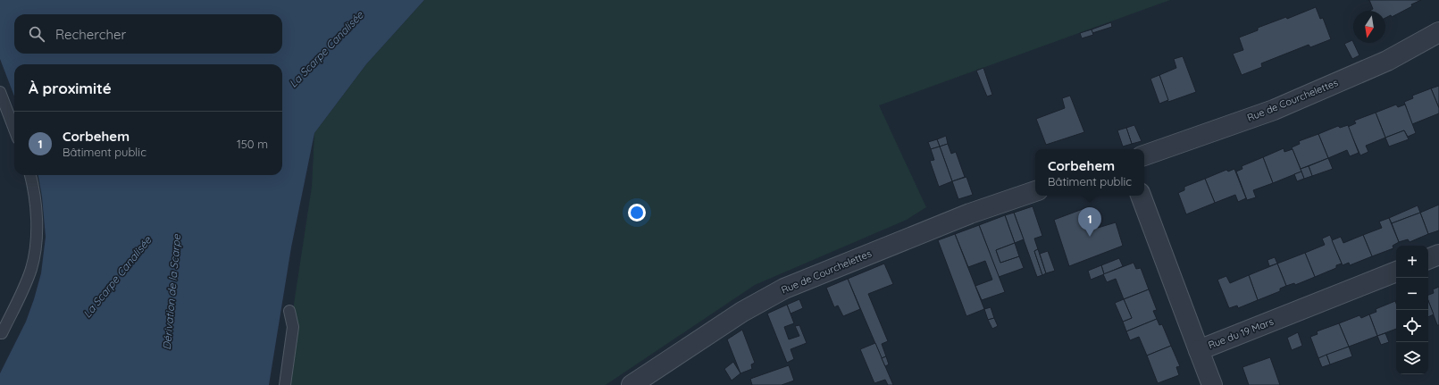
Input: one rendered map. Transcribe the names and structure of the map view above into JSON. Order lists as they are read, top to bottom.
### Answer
{
  "streets": {
    "street": ["Rue de Courchelettes", "Rue du 19 Mars"]
  },
  "water": ["La Scarpe Canalisée", "Dérivation de la Scarpe"],
  "north": "bottom",
  "page": {
    "search": "Rechercher",
    "heading": "À proximité",
    "list": [
      {
        "mark": "1",
        "name": "Corbehem",
        "note": "Bâtiment public",
        "value": "150 m"
      }
    ],
    "popup": ["Corbehem", "Bâtiment public"],
    "pins": "1",
    "map_buttons": ["+", "−"]
  }
}
